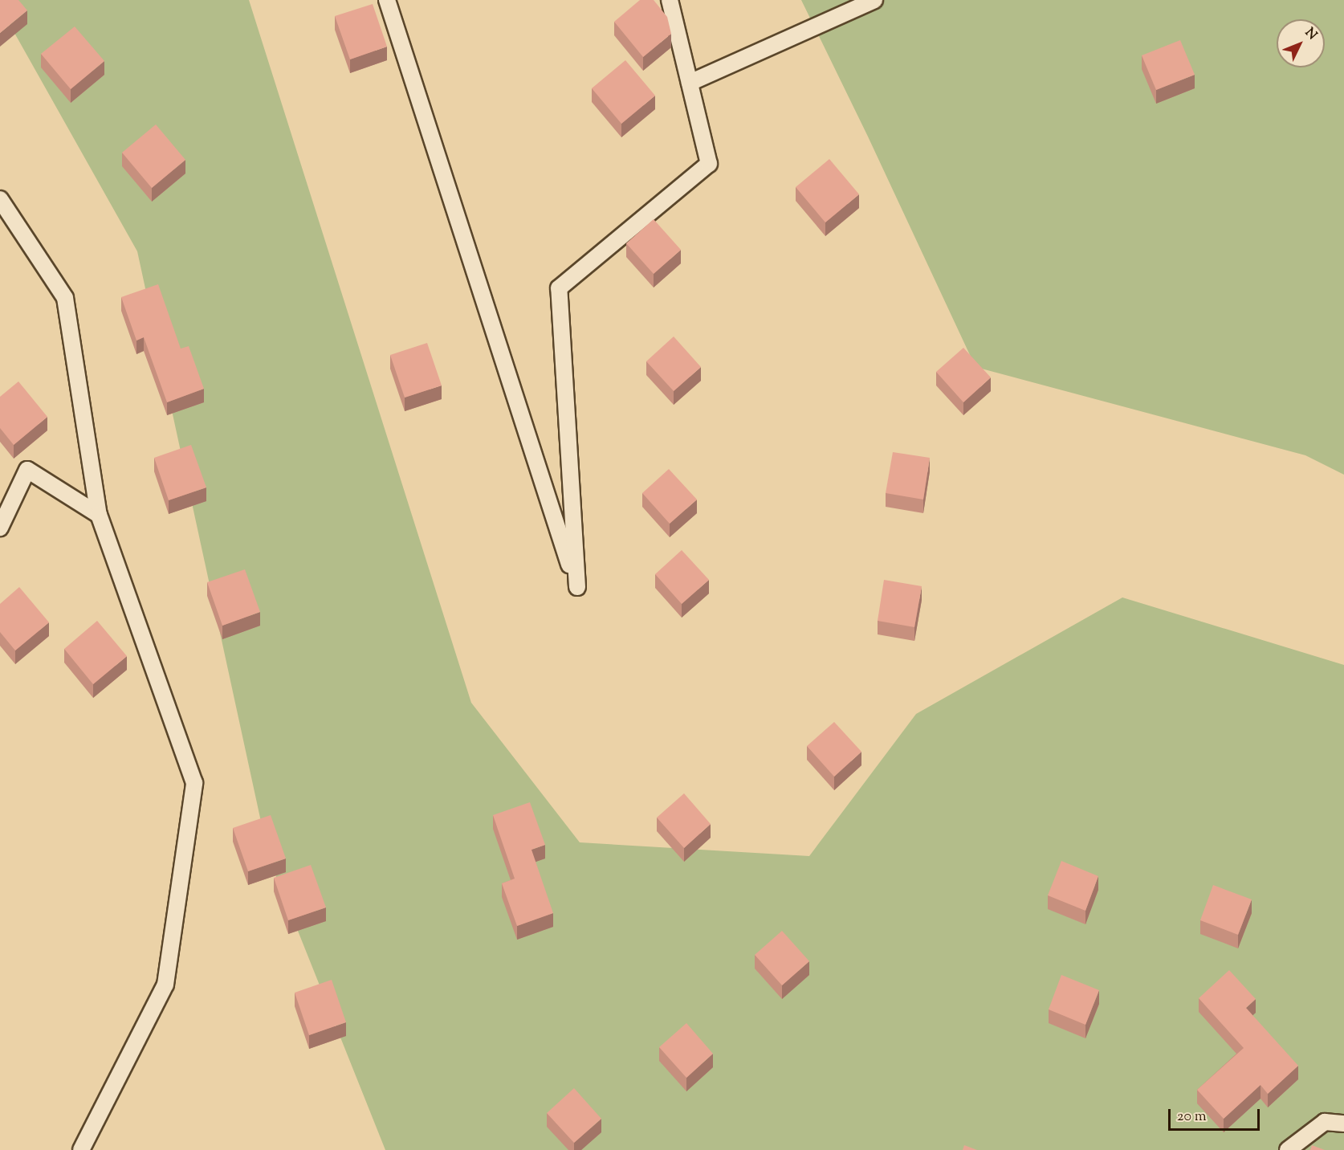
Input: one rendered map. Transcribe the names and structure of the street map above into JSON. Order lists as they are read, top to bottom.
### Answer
{
  "scale_bar": "20 m",
  "north": "top right"
}
